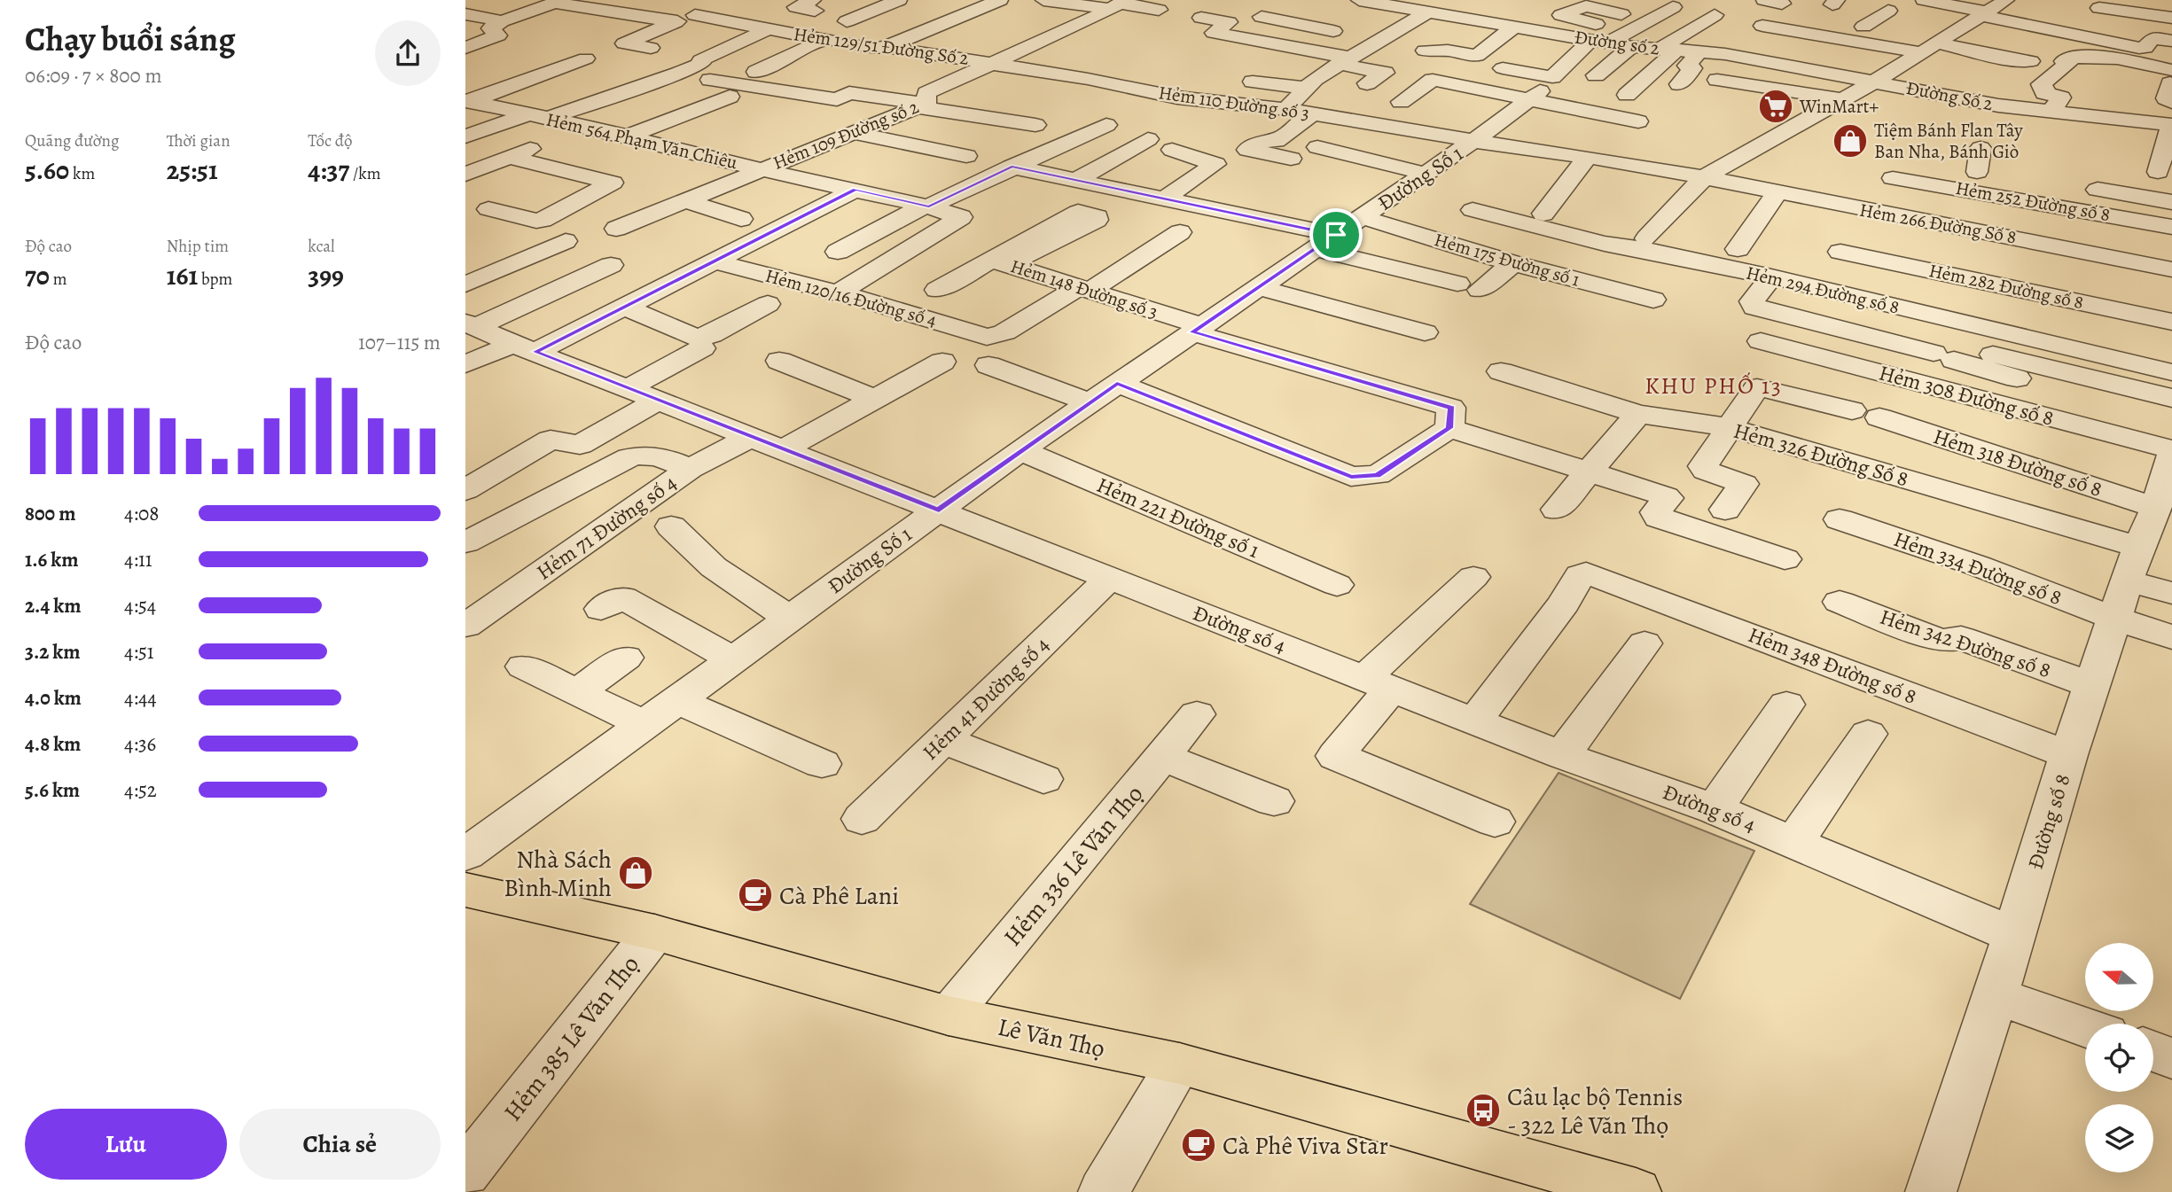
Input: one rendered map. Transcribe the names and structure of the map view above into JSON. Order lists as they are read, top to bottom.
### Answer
{
  "streets": {
    "main road": ["Lê Văn Thọ"],
    "street": [
      "Đường số 2",
      "Hẻm 129/51 Đường Số 2",
      "Đường Số 2",
      "Hẻm 110 Đường số 3",
      "Hẻm 109 Đường số 2",
      "Hẻm 564 Phạm Văn Chiêu",
      "Đường Số 1",
      "Hẻm 252 Đường số 8",
      "Hẻm 266 Đường Số 8",
      "Hẻm 175 Đường số 1",
      "Hẻm 282 Đường số 8",
      "Hẻm 148 Đường số 3",
      "Hẻm 294 Đường số 8",
      "Hẻm 120/16 Đường số 4",
      "Hẻm 308 Đường số 8",
      "Hẻm 326 Đường Số 8",
      "Hẻm 318 Đường số 8",
      "Hẻm 221 Đường số 1",
      "Hẻm 71 Đường số 4",
      "Hẻm 334 Đường số 8",
      "Đường số 4",
      "Hẻm 342 Đường số 8",
      "Hẻm 348 Đường số 8",
      "Hẻm 41 Đường số 4",
      "Đường số 8",
      "Hẻm 336 Lê Văn Thọ",
      "Hẻm 385 Lê Văn Thọ"
    ]
  },
  "crossings": [
    ["Đường số 2", "Đường Số 2"],
    ["Hẻm 129/51 Đường Số 2", "Hẻm 110 Đường số 3"],
    ["Hẻm 129/51 Đường Số 2", "Hẻm 109 Đường số 2"],
    ["Hẻm 129/51 Đường Số 2", "Hẻm 564 Phạm Văn Chiêu"],
    ["Hẻm 110 Đường số 3", "Hẻm 109 Đường số 2"],
    ["Hẻm 110 Đường số 3", "Đường Số 1"],
    ["Hẻm 109 Đường số 2", "Hẻm 564 Phạm Văn Chiêu"],
    ["Hẻm 109 Đường số 2", "Đường số 4"],
    ["Hẻm 564 Phạm Văn Chiêu", "Hẻm 120/16 Đường số 4"],
    ["Đường Số 1", "Hẻm 266 Đường Số 8"],
    ["Đường Số 1", "Hẻm 175 Đường số 1"],
    ["Đường Số 1", "Hẻm 148 Đường số 3"],
    ["Đường Số 1", "Hẻm 221 Đường số 1"],
    ["Đường Số 1", "Đường số 4"],
    ["Đường Số 1", "Lê Văn Thọ"],
    ["Hẻm 266 Đường Số 8", "Hẻm 282 Đường số 8"],
    ["Hẻm 148 Đường số 3", "Hẻm 120/16 Đường số 4"],
    ["Hẻm 308 Đường số 8", "Hẻm 318 Đường số 8"],
    ["Hẻm 308 Đường số 8", "Đường số 8"],
    ["Hẻm 326 Đường Số 8", "Hẻm 318 Đường số 8"],
    ["Hẻm 326 Đường Số 8", "Đường số 8"],
    ["Hẻm 318 Đường số 8", "Đường số 8"],
    ["Hẻm 71 Đường số 4", "Đường số 4"],
    ["Hẻm 334 Đường số 8", "Đường số 8"],
    ["Đường số 4", "Hẻm 348 Đường số 8"],
    ["Đường số 4", "Hẻm 41 Đường số 4"],
    ["Đường số 4", "Đường số 8"],
    ["Hẻm 342 Đường số 8", "Đường số 8"],
    ["Hẻm 348 Đường số 8", "Đường số 8"],
    ["Hẻm 336 Lê Văn Thọ", "Lê Văn Thọ"],
    ["Lê Văn Thọ", "Hẻm 385 Lê Văn Thọ"]
  ],
  "districts": ["KHU PHỐ 13"],
  "places": {
    "supermarket": ["WinMart+"],
    "shop": ["Tiệm Bánh Flan Tây Ban Nha, Bánh Giò", "Nhà Sách Bình Minh"],
    "cafe": ["Cà Phê Lani", "Cà Phê Viva Star"],
    "bus stop": ["Câu lạc bộ Tennis - 322 Lê Văn Thọ"]
  },
  "north": "left",
  "page": {
    "heading": ["Chạy buổi sáng", "06:09 · 7 × 800 m"],
    "stats": [
      ["Quãng đường", "5.60 km"],
      ["Thời gian", "25:51"],
      ["Tốc độ", "4:37 /km"],
      ["Độ cao", "70 m"],
      ["Nhịp tim", "161 bpm"],
      ["kcal", "399"]
    ],
    "chart": ["Độ cao", "107–115 m"],
    "list": [
      {
        "name": "800 m",
        "note": "4:08"
      },
      {
        "name": "1.6 km",
        "note": "4:11"
      },
      {
        "name": "2.4 km",
        "note": "4:54"
      },
      {
        "name": "3.2 km",
        "note": "4:51"
      },
      {
        "name": "4.0 km",
        "note": "4:44"
      },
      {
        "name": "4.8 km",
        "note": "4:36"
      },
      {
        "name": "5.6 km",
        "note": "4:52"
      }
    ],
    "buttons": ["Lưu", "Chia sẻ"]
  }
}
